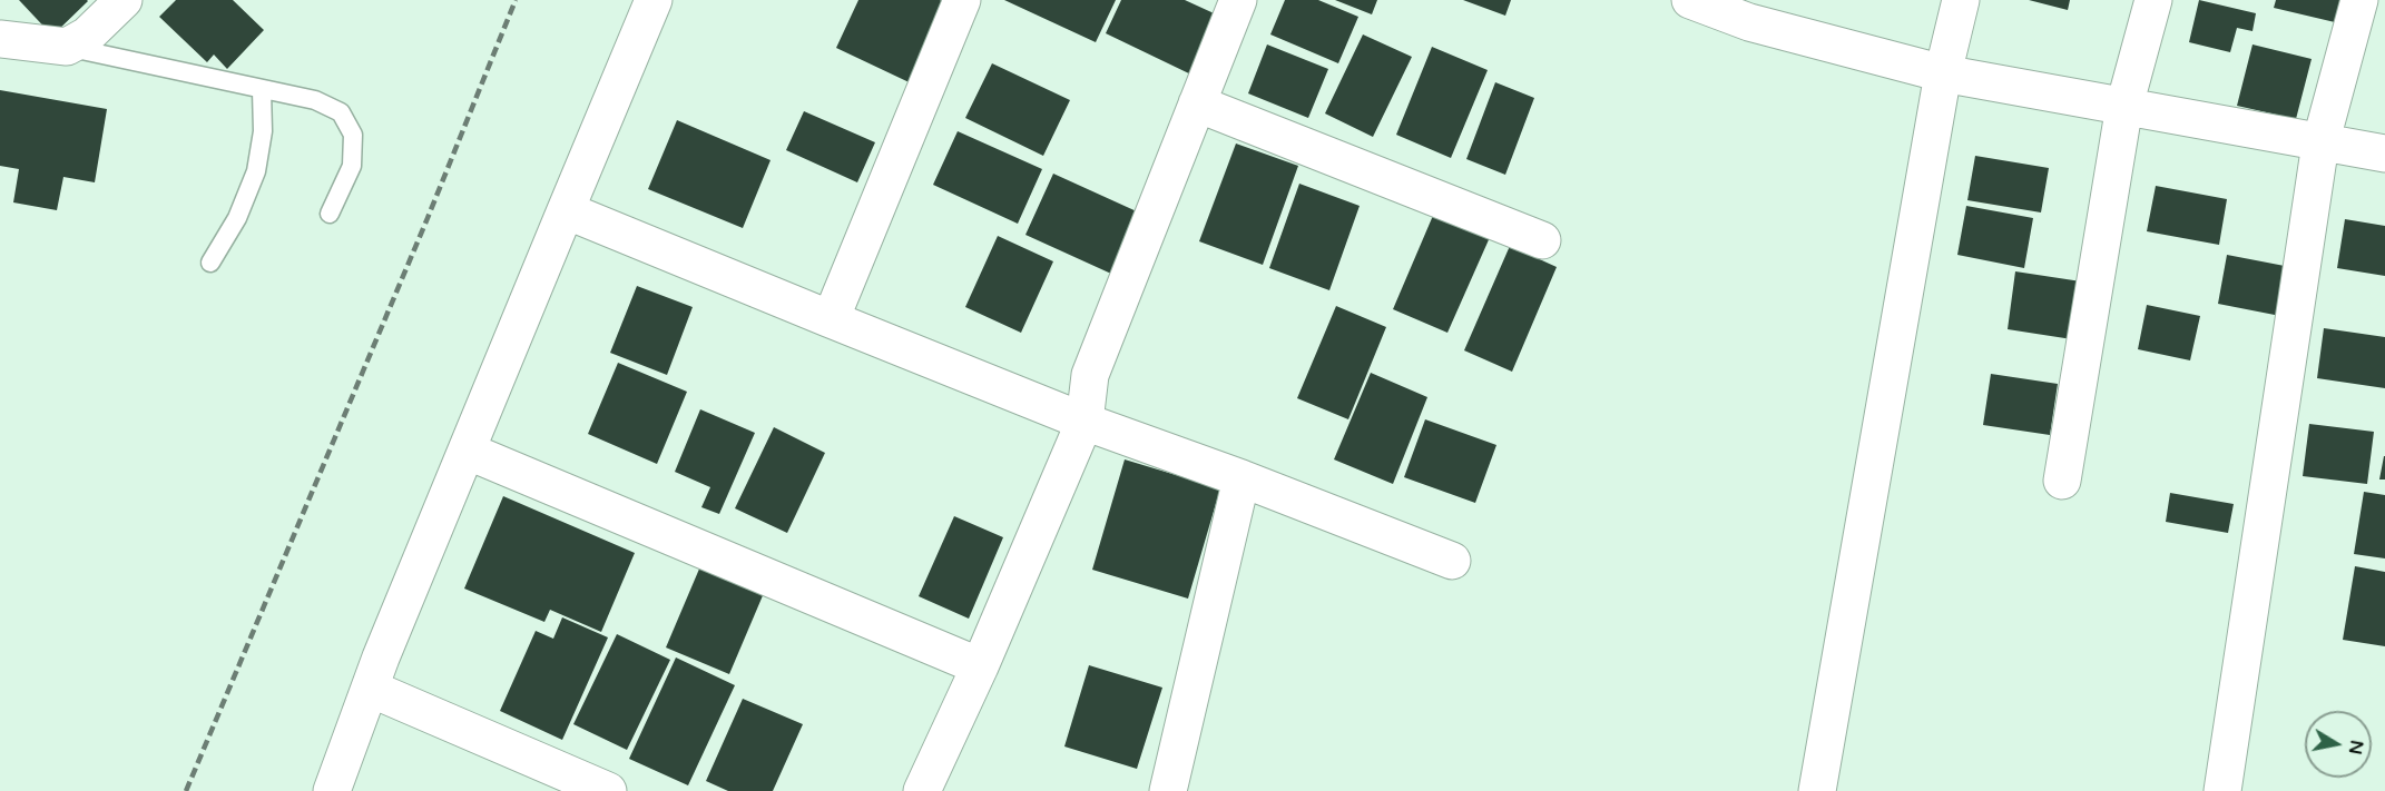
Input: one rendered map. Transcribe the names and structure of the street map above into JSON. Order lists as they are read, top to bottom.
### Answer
{
  "north": "right"
}
